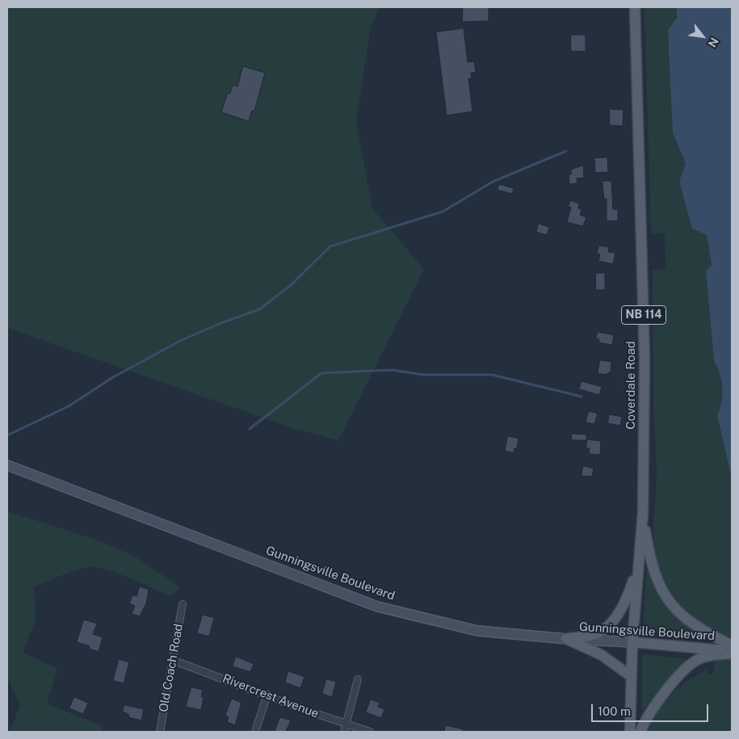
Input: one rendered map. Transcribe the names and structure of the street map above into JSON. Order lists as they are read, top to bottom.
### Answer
{
  "streets": {
    "main road": ["NB 114", "Coverdale Road", "Gunningsville Boulevard"],
    "street": ["Old Coach Road", "Rivercrest Avenue"]
  },
  "crossings": [
    ["NB 114", "Coverdale Road"],
    ["NB 114", "Gunningsville Boulevard"],
    ["Coverdale Road", "Gunningsville Boulevard"],
    ["Old Coach Road", "Rivercrest Avenue"]
  ],
  "scale_bar": "100 m",
  "north": "bottom right"
}
